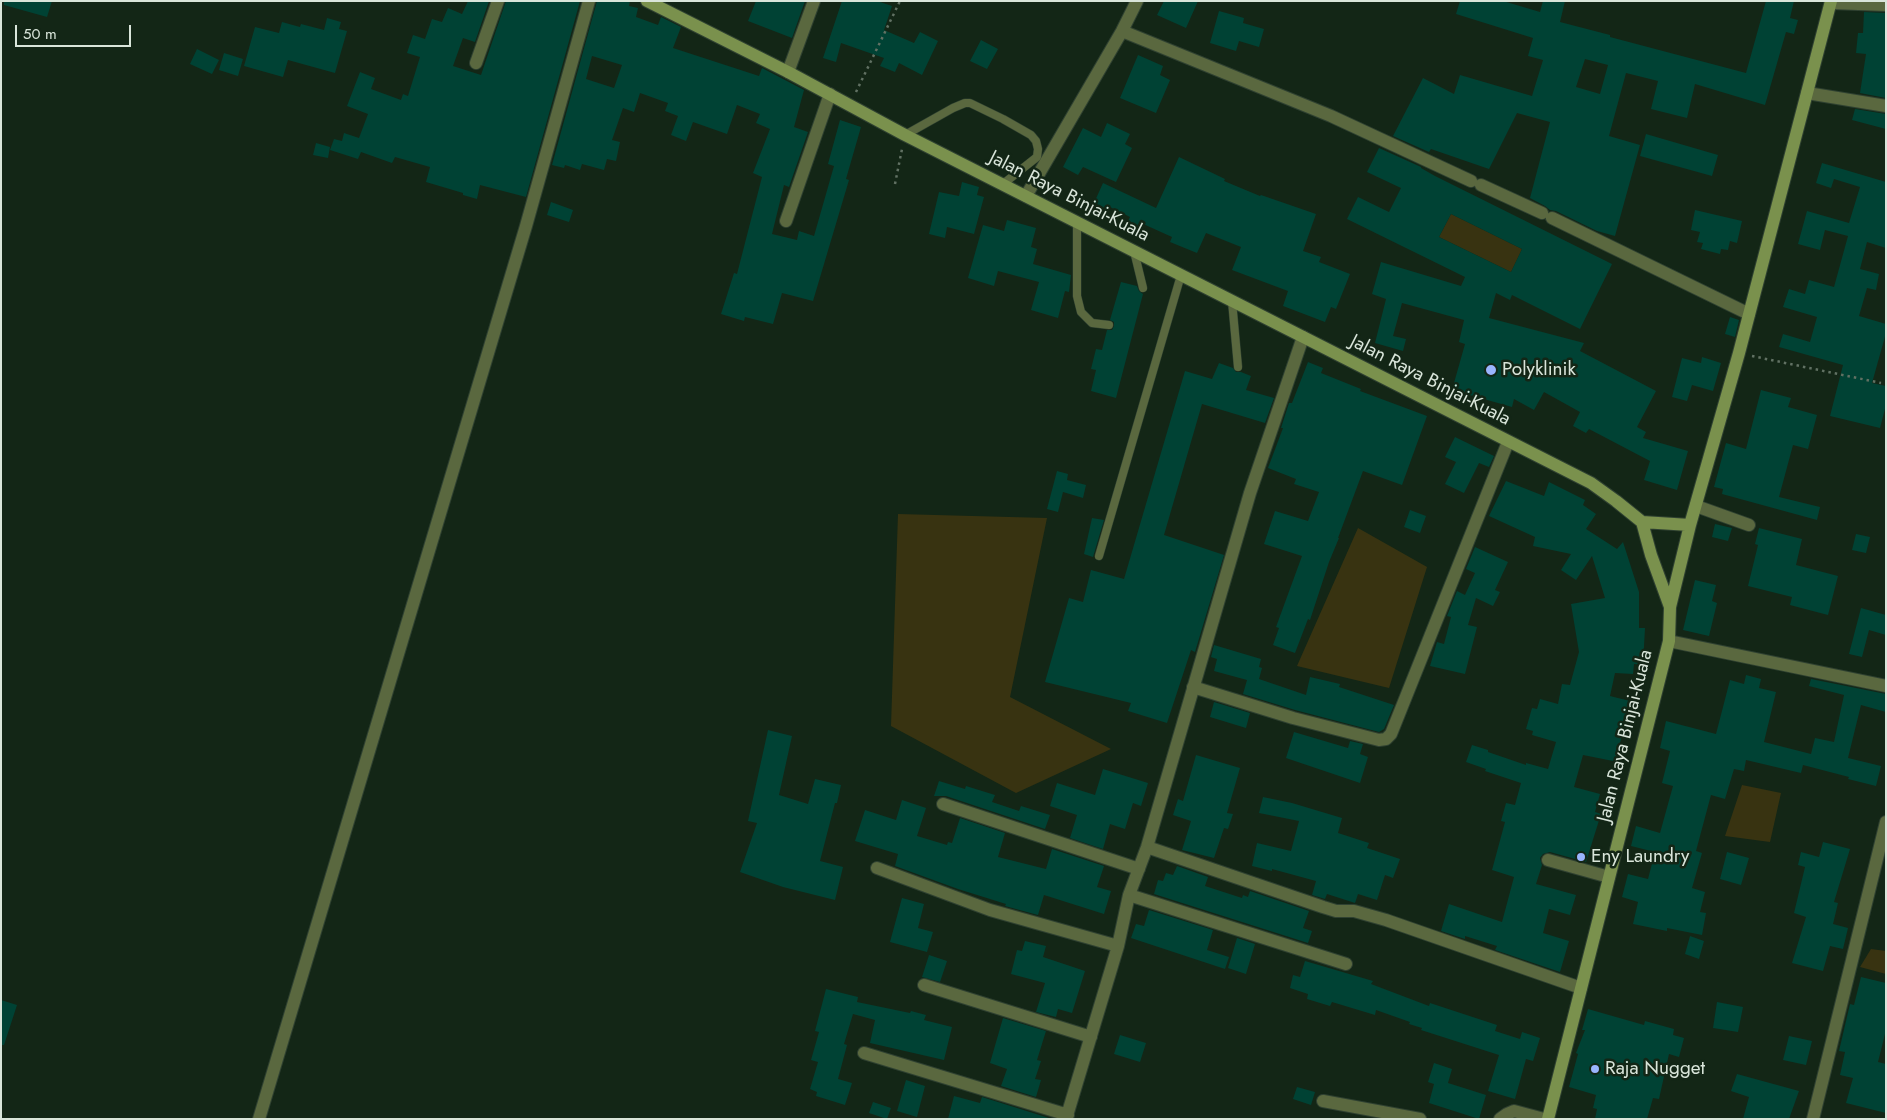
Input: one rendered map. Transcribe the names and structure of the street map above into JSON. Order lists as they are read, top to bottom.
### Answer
{
  "streets": {
    "main road": ["Jalan Raya Binjai-Kuala"]
  },
  "places": ["Polyklinik", "Eny Laundry", "Raja Nugget"],
  "scale_bar": "50 m"
}
